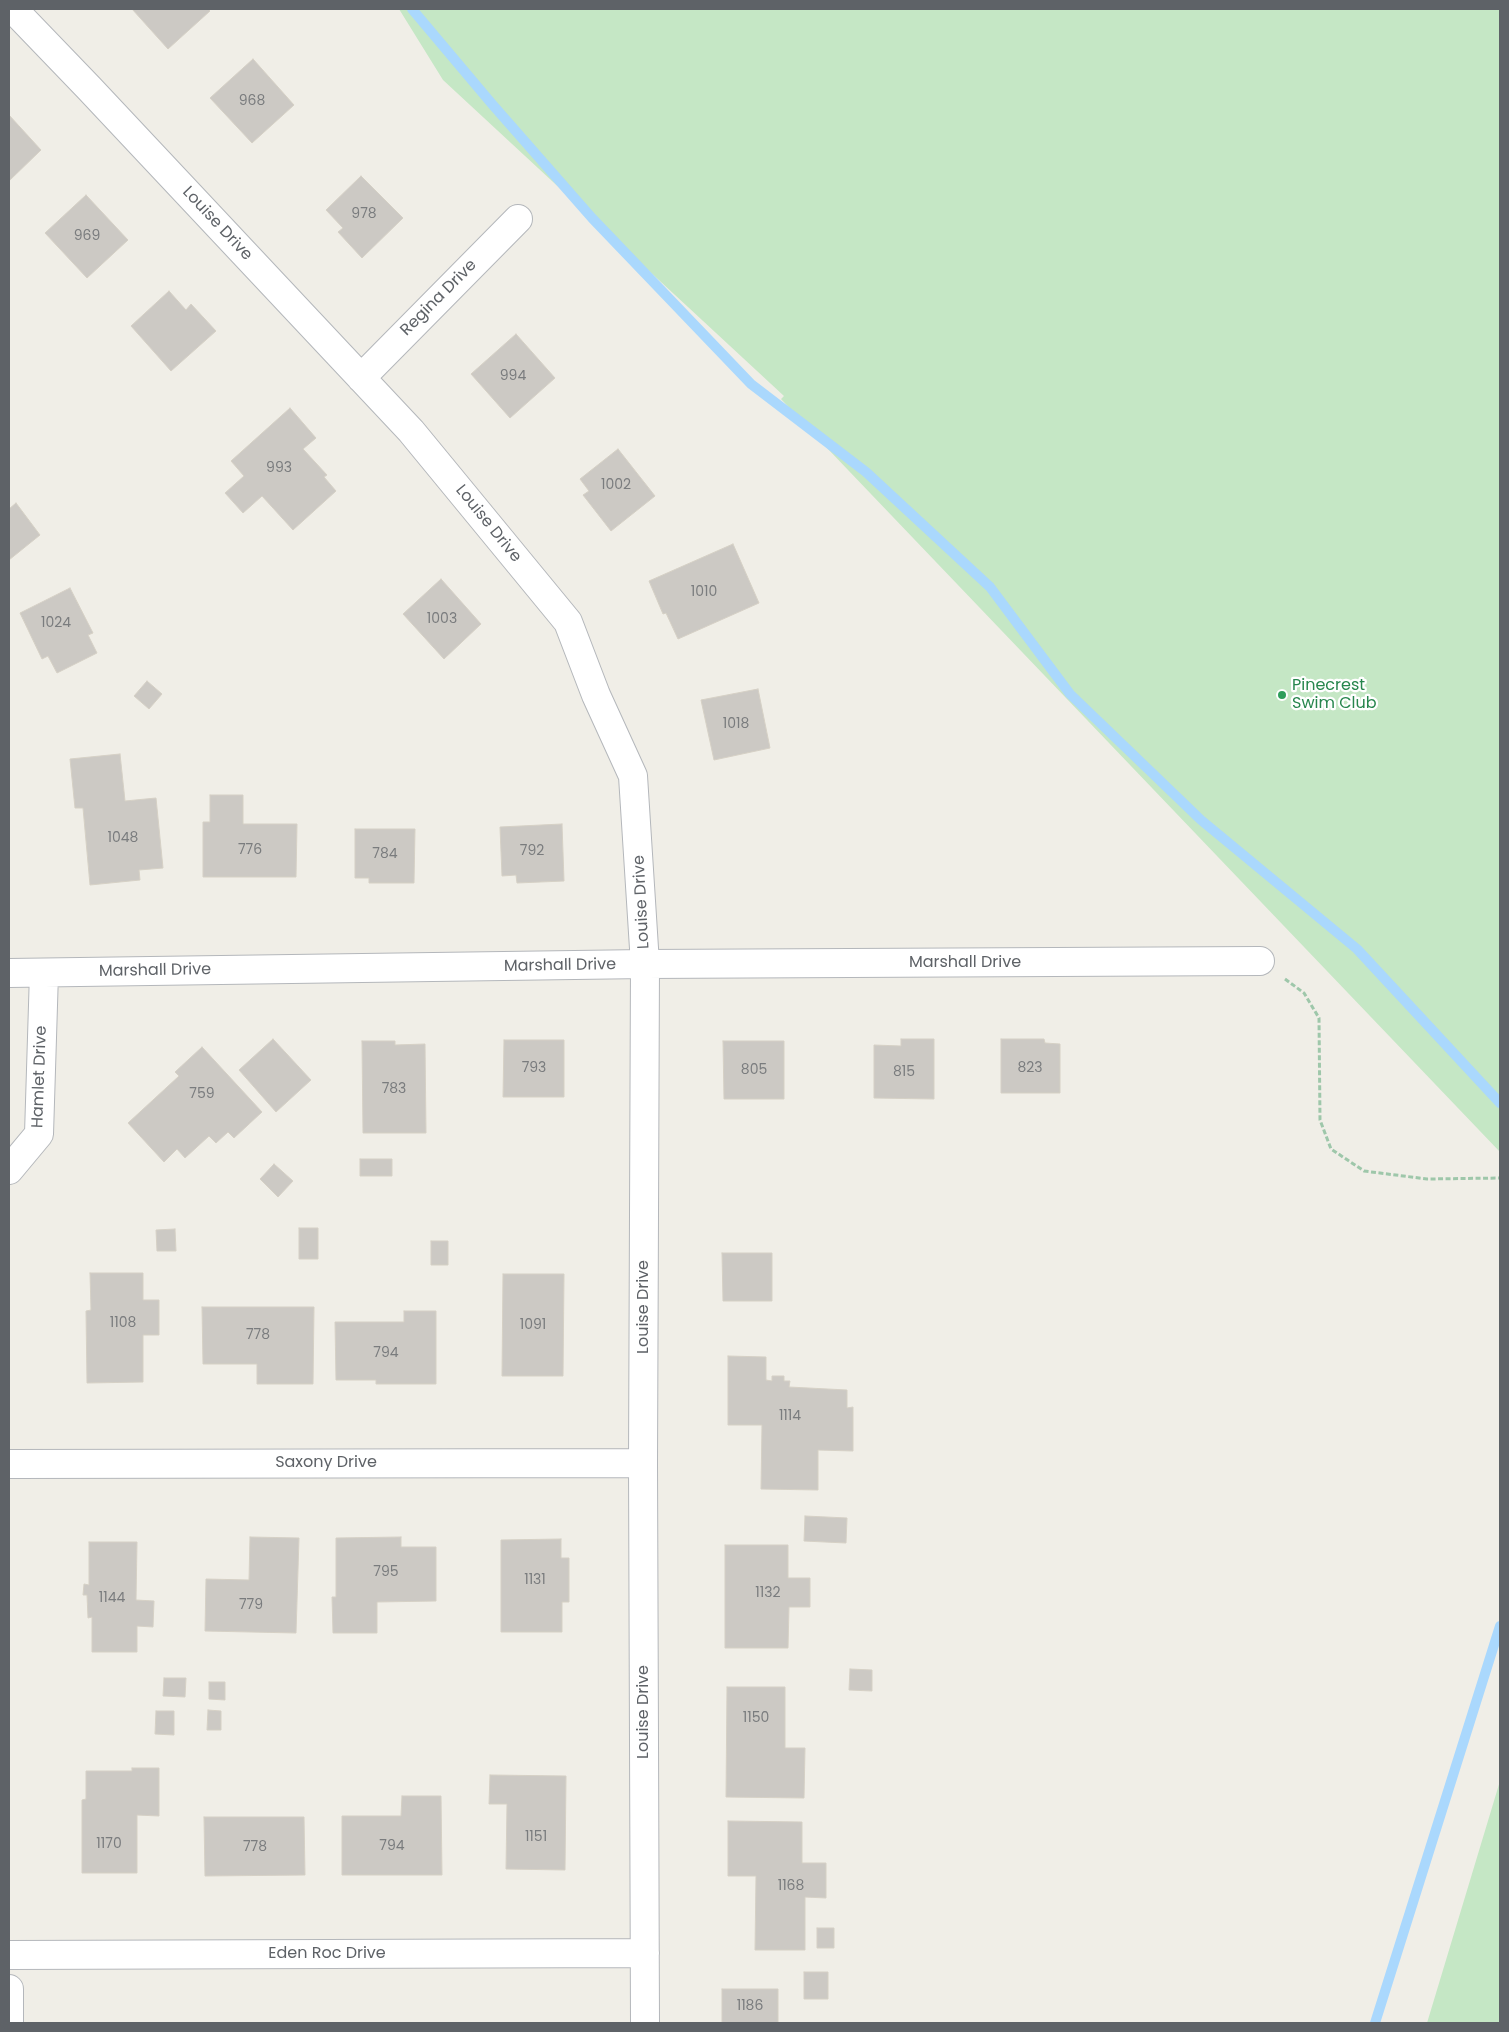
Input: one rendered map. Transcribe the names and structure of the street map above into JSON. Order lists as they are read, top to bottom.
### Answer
{
  "streets": {
    "street": [
      "Louise Drive",
      "Regina Drive",
      "Marshall Drive",
      "Hamlet Drive",
      "Saxony Drive",
      "Eden Roc Drive"
    ]
  },
  "crossings": [
    ["Louise Drive", "Regina Drive"],
    ["Louise Drive", "Marshall Drive"],
    ["Louise Drive", "Saxony Drive"],
    ["Louise Drive", "Eden Roc Drive"],
    ["Marshall Drive", "Hamlet Drive"]
  ],
  "places": ["Pinecrest Swim Club"],
  "house_numbers": [
    "968",
    "978",
    "969",
    "994",
    "993",
    "1002",
    "1010",
    "1003",
    "1024",
    "1018",
    "1048",
    "776",
    "792",
    "784",
    "793",
    "823",
    "805",
    "815",
    "783",
    "759",
    "1108",
    "1091",
    "778",
    "794",
    "1114",
    "795",
    "1131",
    "1132",
    "1144",
    "779",
    "1150",
    "1151",
    "1170",
    "794",
    "778",
    "1168",
    "1186"
  ]
}
